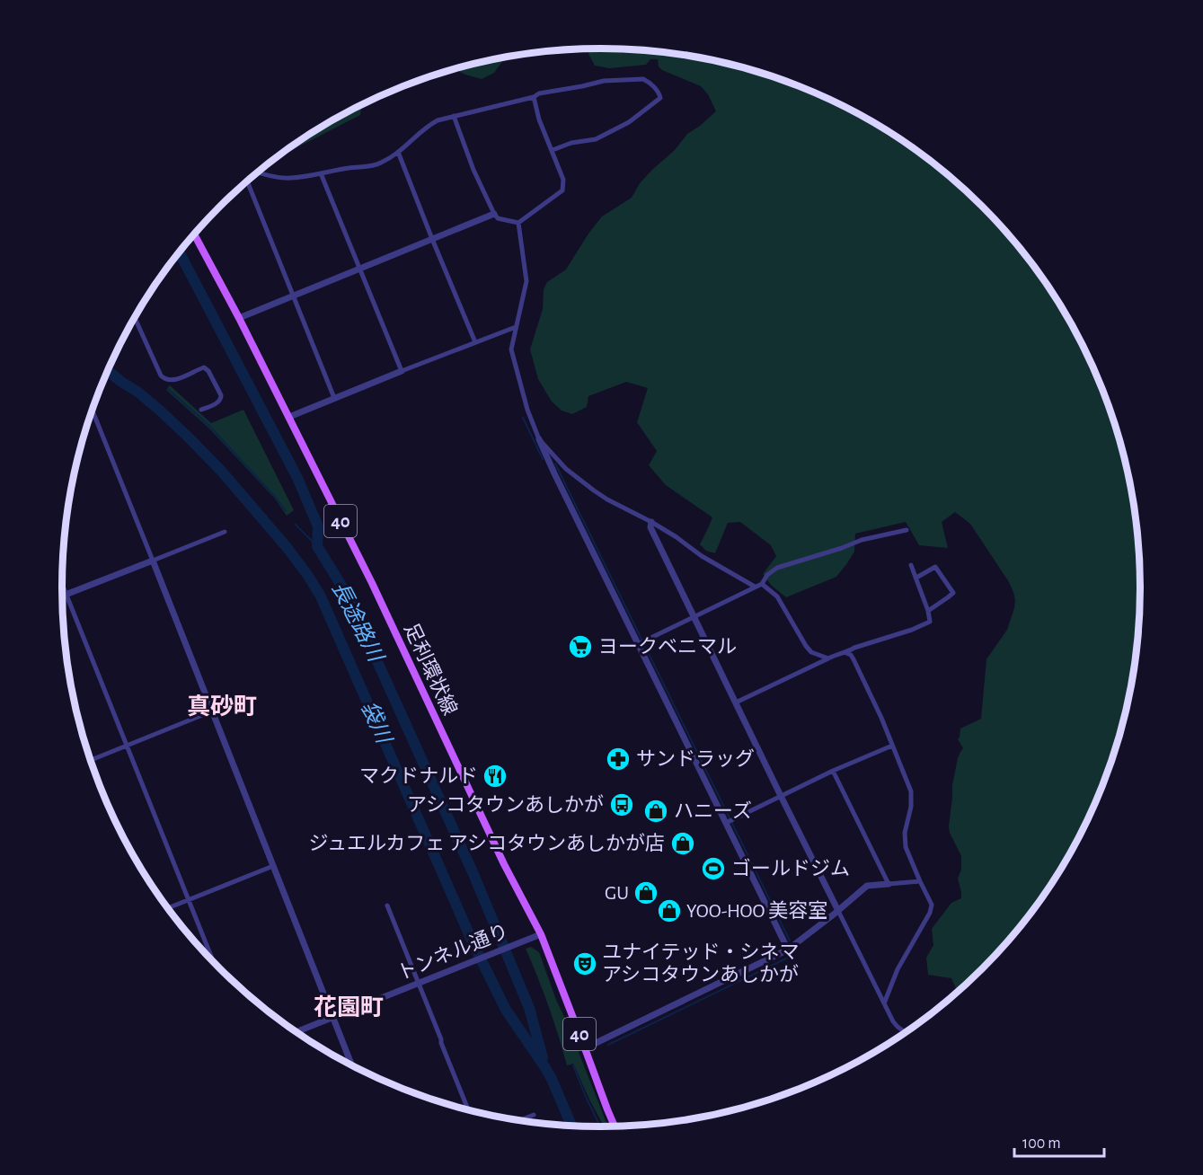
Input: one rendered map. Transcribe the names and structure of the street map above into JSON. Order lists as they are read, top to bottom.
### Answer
{
  "streets": {
    "main road": ["40", "足利環状線"],
    "street": ["トンネル通り"]
  },
  "crossings": [
    ["足利環状線", "トンネル通り"]
  ],
  "districts": ["真砂町", "花園町"],
  "water": ["長途路川", "袋川"],
  "places": {
    "supermarket": ["ヨークベニマル"],
    "pharmacy": ["サンドラッグ"],
    "restaurant": ["マクドナルド"],
    "bus stop": ["アシコタウンあしかが"],
    "shop": [
      "ハニーズ",
      "ジュエルカフェ アシコタウンあしかが店",
      "GU",
      "YOO-HOO 美容室"
    ],
    "sports": ["ゴールドジム"],
    "theatre": ["ユナイテッド・シネマ アシコタウンあしかが"]
  },
  "scale_bar": "100 m"
}
